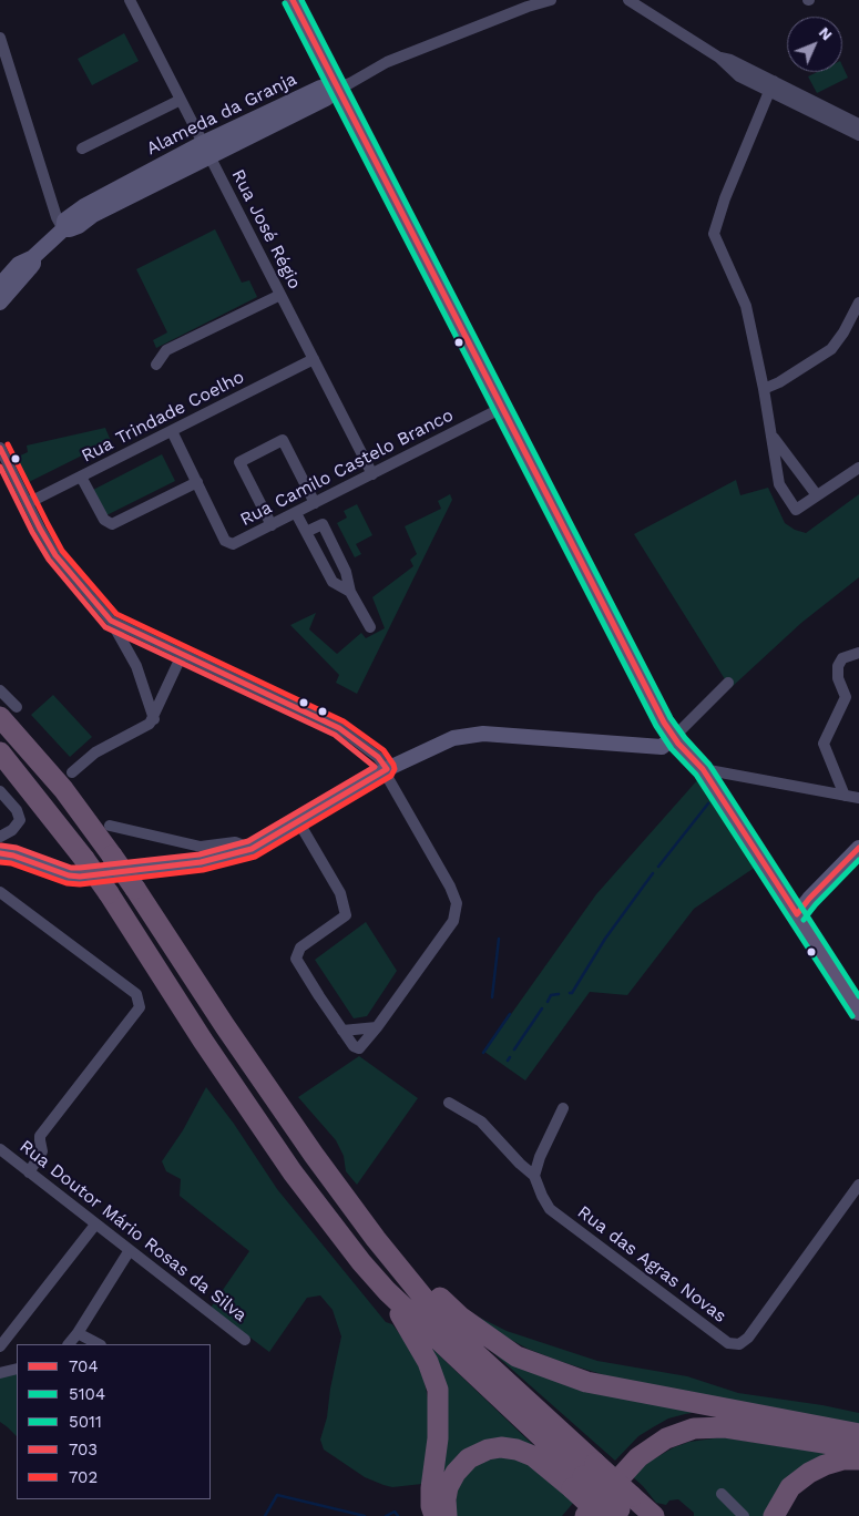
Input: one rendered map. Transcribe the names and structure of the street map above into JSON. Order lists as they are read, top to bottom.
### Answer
{
  "streets": {
    "street": [
      "Alameda da Granja",
      "Rua José Régio",
      "Rua Trindade Coelho",
      "Rua Camilo Castelo Branco",
      "Rua Doutor Mário Rosas da Silva",
      "Rua das Agras Novas"
    ]
  },
  "crossings": [
    ["Alameda da Granja", "Rua José Régio"],
    ["Rua José Régio", "Rua Trindade Coelho"],
    ["Rua José Régio", "Rua Camilo Castelo Branco"],
    ["Rua Trindade Coelho", "Rua Camilo Castelo Branco"]
  ],
  "lines": [
    "transit line 704",
    "transit line 5011",
    "transit line 5104",
    "transit line 702",
    "transit line 703"
  ],
  "legend": [
    "704",
    "5104",
    "5011",
    "703",
    "702"
  ],
  "north": "top right"
}
